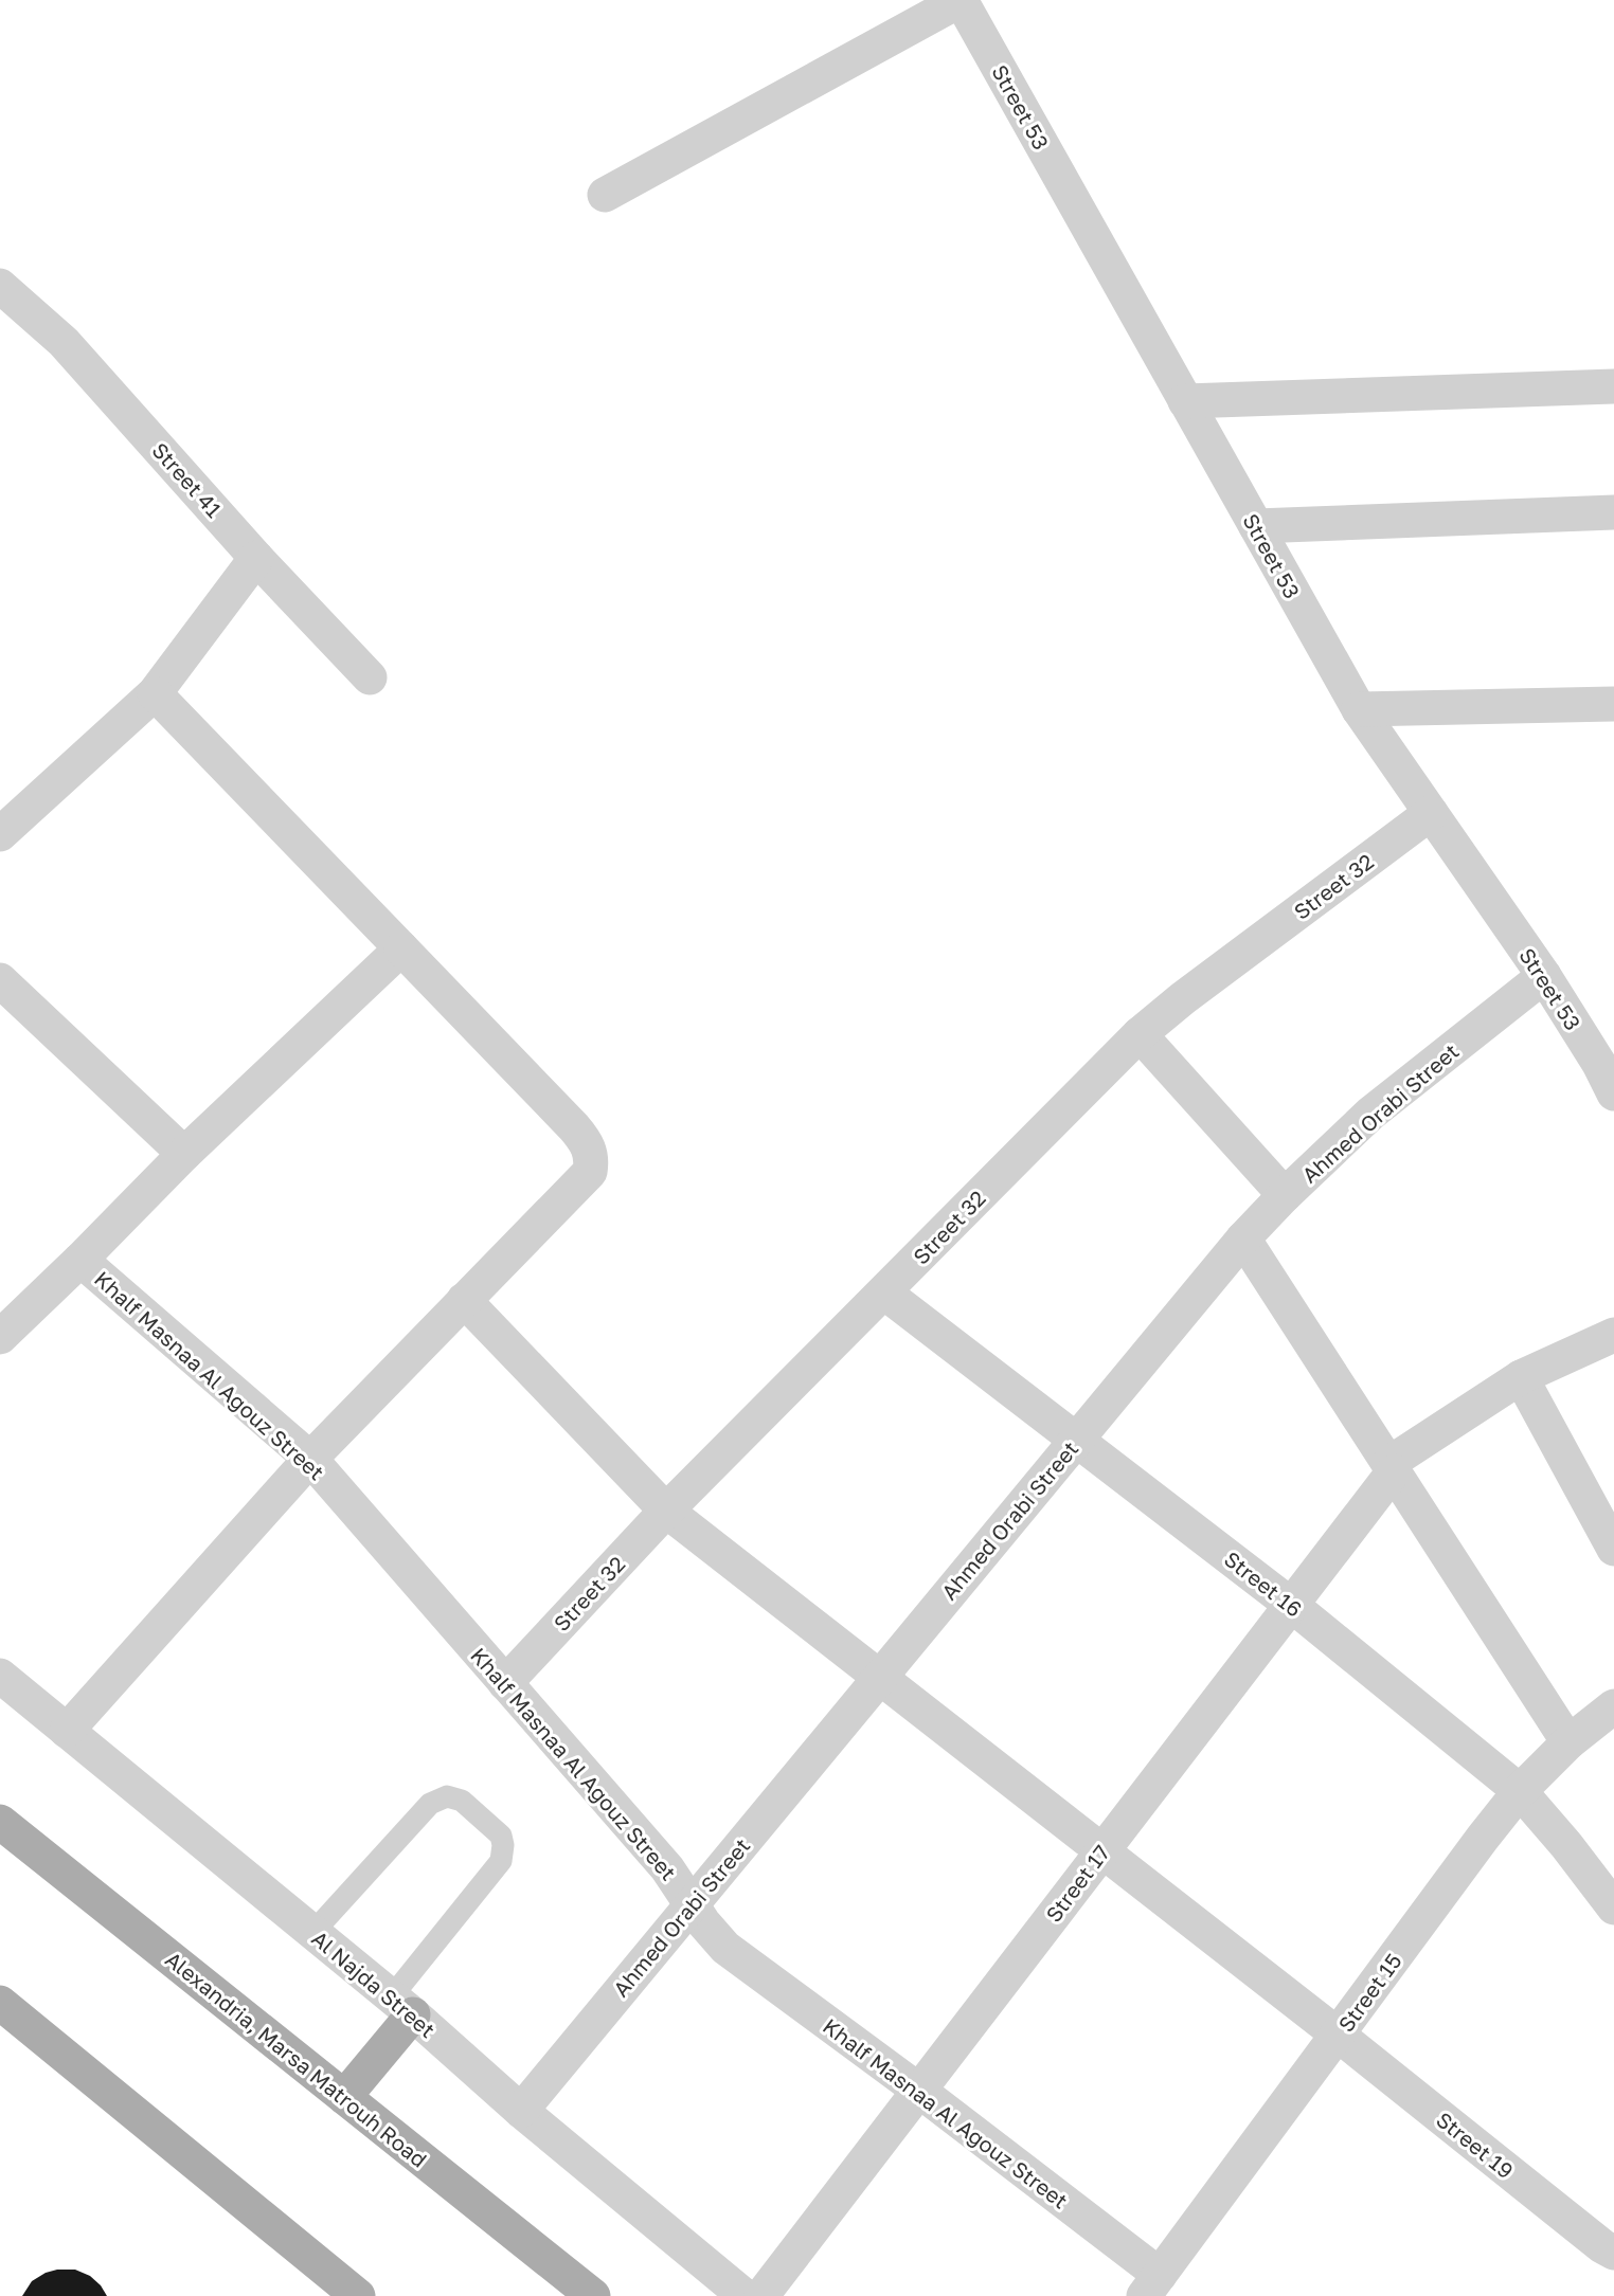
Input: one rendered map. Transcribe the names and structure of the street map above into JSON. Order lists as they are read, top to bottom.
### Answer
{
  "streets": {
    "main road": ["Alexandria, Marsa Matrouh Road"],
    "street": [
      "Street 53",
      "Street 41",
      "Street 32",
      "Ahmed Orabi Street",
      "Khalf Masnaa Al Agouz Street",
      "Street 16",
      "Street 17",
      "Al Najda Street",
      "Street 15",
      "Street 19"
    ]
  },
  "crossings": [
    ["Street 53", "Street 32"],
    ["Street 53", "Ahmed Orabi Street"],
    ["Street 32", "Khalf Masnaa Al Agouz Street"],
    ["Street 32", "Street 16"],
    ["Street 32", "Street 19"],
    ["Ahmed Orabi Street", "Khalf Masnaa Al Agouz Street"],
    ["Ahmed Orabi Street", "Street 16"],
    ["Ahmed Orabi Street", "Al Najda Street"],
    ["Ahmed Orabi Street", "Street 19"],
    ["Khalf Masnaa Al Agouz Street", "Street 17"],
    ["Khalf Masnaa Al Agouz Street", "Street 15"],
    ["Street 16", "Street 17"],
    ["Street 16", "Street 15"],
    ["Street 17", "Street 19"],
    ["Street 15", "Street 19"]
  ]
}
